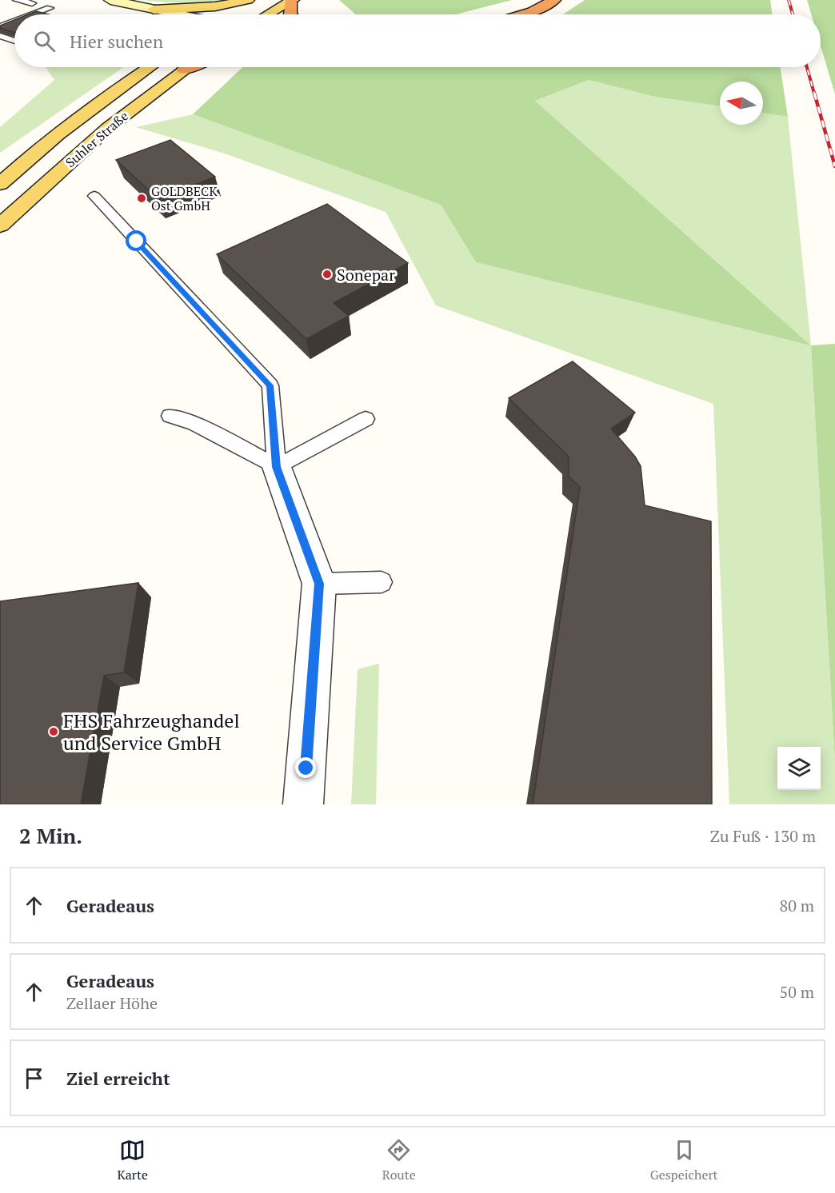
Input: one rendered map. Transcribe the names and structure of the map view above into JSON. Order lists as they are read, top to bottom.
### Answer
{
  "streets": {
    "main road": ["Suhler Straße"]
  },
  "places": ["GOLDBECK Ost GmbH", "Sonepar", "FHS Fahrzeughandel und Service GmbH"],
  "north": "left",
  "page": {
    "search": "Hier suchen",
    "heading": ["2 Min.", "Zu Fuß · 130 m"],
    "list": [
      ["Geradeaus", "80 m"],
      ["Geradeaus", "Zellaer Höhe", "50 m"],
      "Ziel erreicht"
    ],
    "nav": ["Karte", "Route", "Gespeichert"]
  }
}
